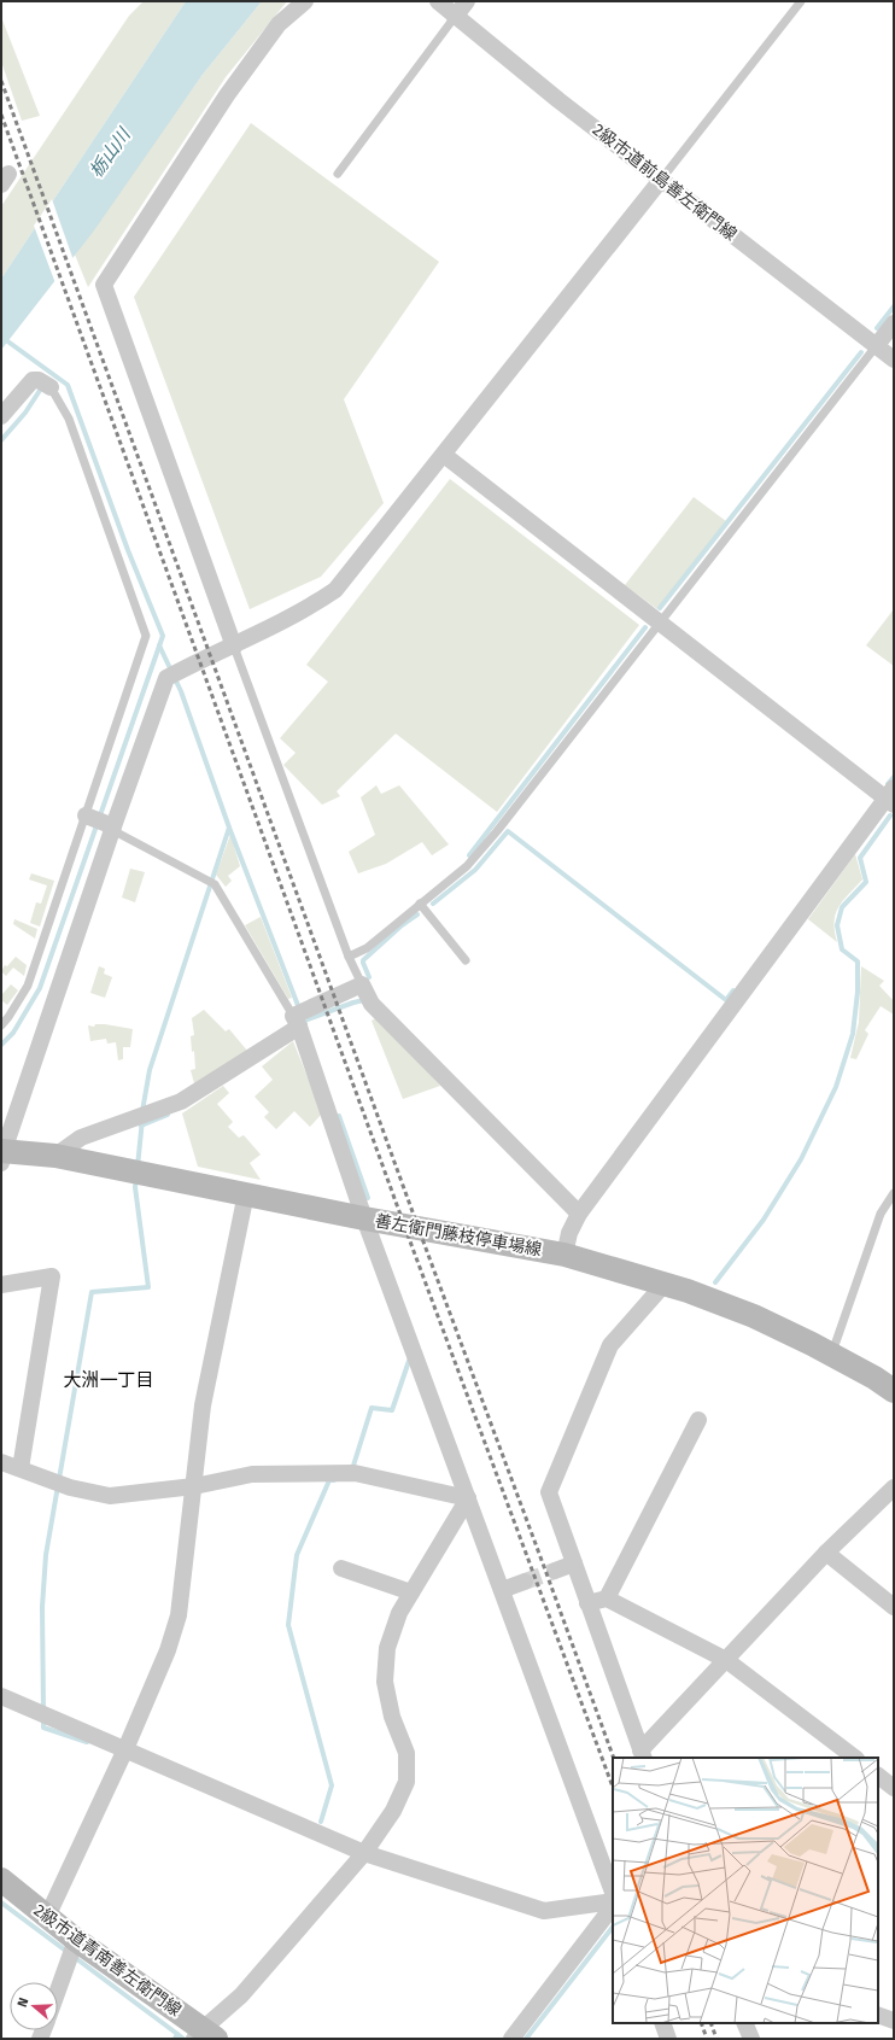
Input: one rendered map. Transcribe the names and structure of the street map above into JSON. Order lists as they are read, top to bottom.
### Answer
{
  "streets": {
    "main road": ["善左衛門藤枝停車場線", "2級市道青南善左衛門線"],
    "street": ["2級市道前島善左衛門線"]
  },
  "districts": ["大洲一丁目"],
  "water": ["栃山川"],
  "north": "left"
}
